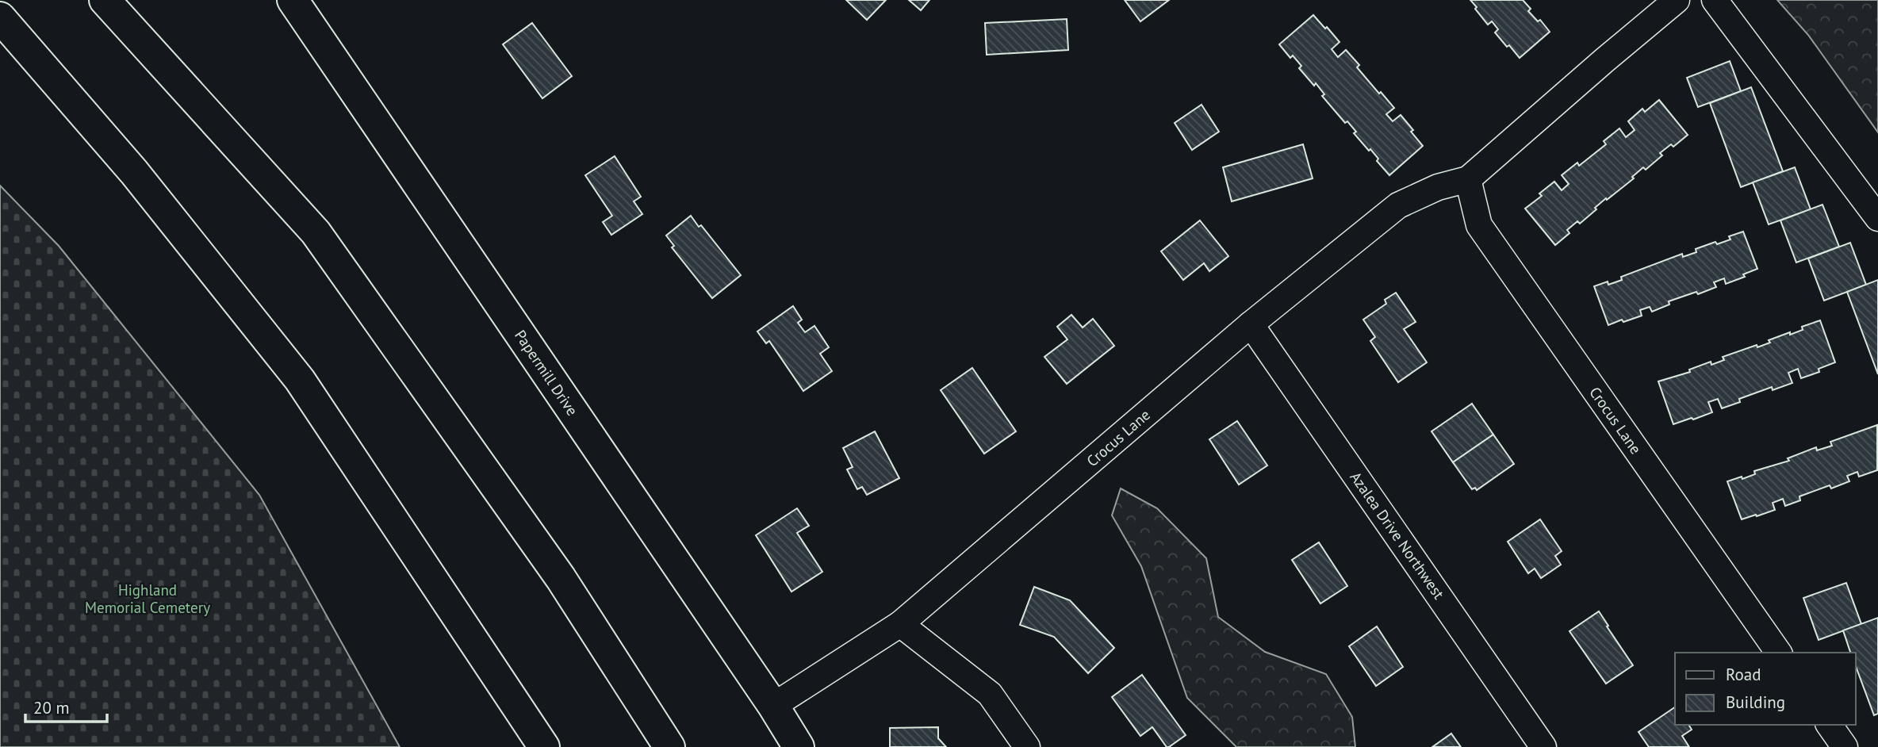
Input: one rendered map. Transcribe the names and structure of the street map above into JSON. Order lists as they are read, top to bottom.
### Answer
{
  "streets": {
    "main road": ["Papermill Drive"],
    "street": ["Crocus Lane", "Azalea Drive Northwest"]
  },
  "crossings": [
    ["Papermill Drive", "Crocus Lane"],
    ["Crocus Lane", "Azalea Drive Northwest"]
  ],
  "parks": ["Highland Memorial Cemetery"],
  "legend": ["Road", "Building"],
  "scale_bar": "20 m"
}
